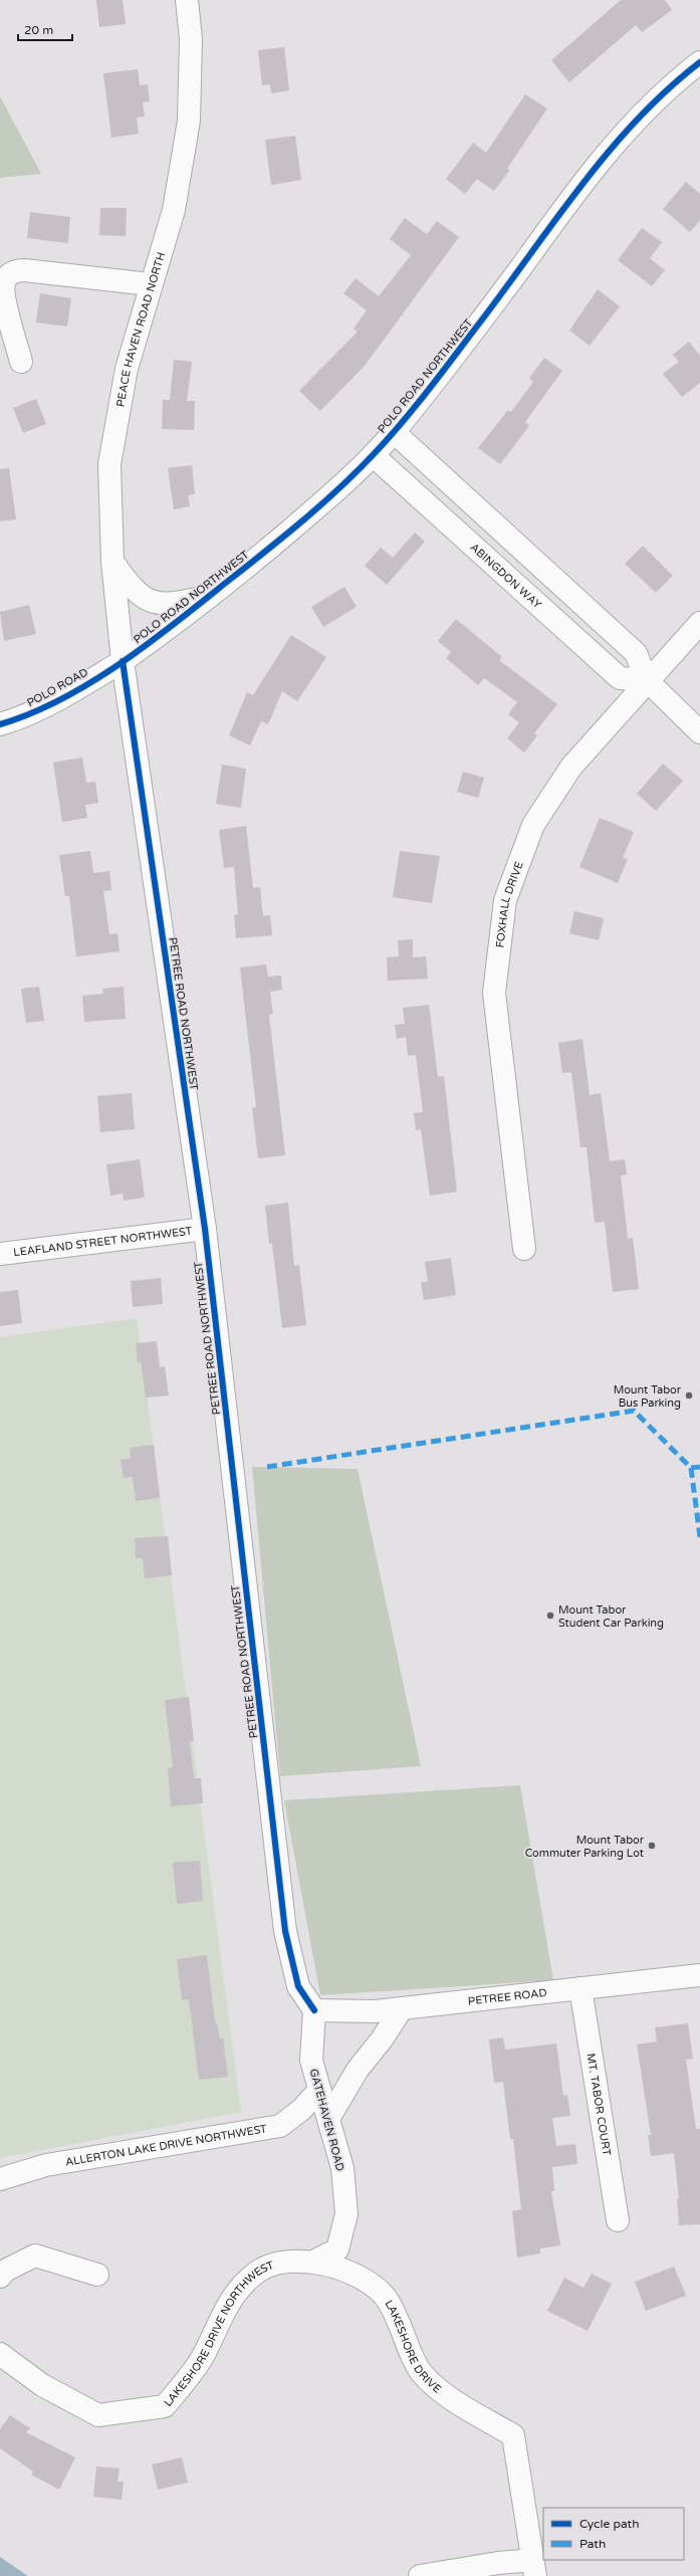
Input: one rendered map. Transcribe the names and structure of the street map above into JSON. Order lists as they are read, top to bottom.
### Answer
{
  "streets": {
    "street": [
      "PEACE HAVEN ROAD NORTH",
      "POLO ROAD NORTHWEST",
      "ABINGDON WAY",
      "POLO ROAD",
      "FOXHALL DRIVE",
      "PETREE ROAD NORTHWEST",
      "LEAFLAND STREET NORTHWEST",
      "PETREE ROAD",
      "MT. TABOR COURT",
      "GATEHAVEN ROAD",
      "ALLERTON LAKE DRIVE NORTHWEST",
      "LAKESHORE DRIVE NORTHWEST",
      "LAKESHORE DRIVE"
    ]
  },
  "crossings": [
    ["PEACE HAVEN ROAD NORTH", "POLO ROAD NORTHWEST"],
    ["PEACE HAVEN ROAD NORTH", "POLO ROAD"],
    ["PEACE HAVEN ROAD NORTH", "PETREE ROAD NORTHWEST"],
    ["POLO ROAD NORTHWEST", "ABINGDON WAY"],
    ["POLO ROAD NORTHWEST", "POLO ROAD"],
    ["POLO ROAD NORTHWEST", "PETREE ROAD NORTHWEST"],
    ["ABINGDON WAY", "FOXHALL DRIVE"],
    ["POLO ROAD", "PETREE ROAD NORTHWEST"],
    ["PETREE ROAD NORTHWEST", "LEAFLAND STREET NORTHWEST"],
    ["PETREE ROAD NORTHWEST", "PETREE ROAD"],
    ["PETREE ROAD NORTHWEST", "GATEHAVEN ROAD"],
    ["PETREE ROAD", "MT. TABOR COURT"],
    ["PETREE ROAD", "GATEHAVEN ROAD"],
    ["GATEHAVEN ROAD", "ALLERTON LAKE DRIVE NORTHWEST"],
    ["GATEHAVEN ROAD", "LAKESHORE DRIVE NORTHWEST"],
    ["GATEHAVEN ROAD", "LAKESHORE DRIVE"],
    ["LAKESHORE DRIVE NORTHWEST", "LAKESHORE DRIVE"]
  ],
  "places": ["Mount Tabor Bus Parking", "Mount Tabor Student Car Parking", "Mount Tabor Commuter Parking Lot"],
  "legend": ["Cycle path", "Path"],
  "scale_bar": "20 m"
}
